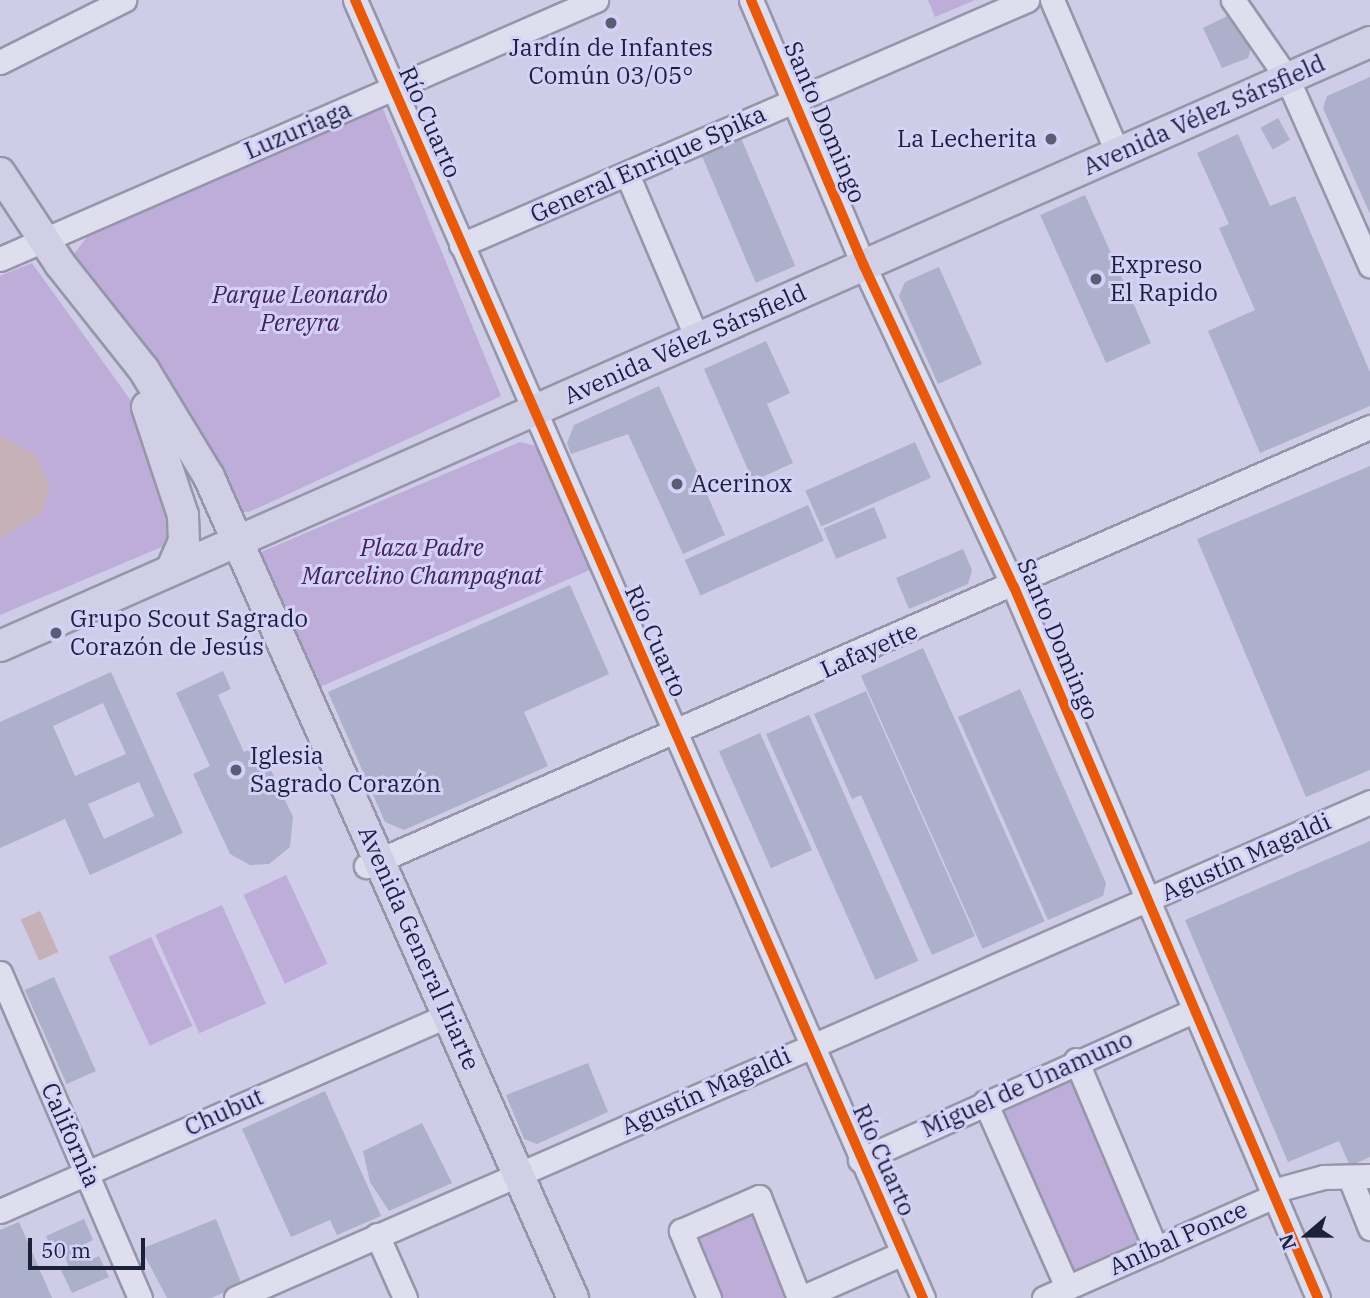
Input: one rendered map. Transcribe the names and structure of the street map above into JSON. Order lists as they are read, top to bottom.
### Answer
{
  "streets": {
    "main road": ["Avenida Vélez Sársfield", "Avenida General Iriarte"],
    "street": [
      "Río Cuarto",
      "Santo Domingo",
      "Luzuriaga",
      "General Enrique Spika",
      "Lafayette",
      "Agustín Magaldi",
      "Miguel de Unamuno",
      "Chubut",
      "California",
      "Aníbal Ponce"
    ]
  },
  "crossings": [
    ["Avenida Vélez Sársfield", "Río Cuarto"],
    ["Avenida Vélez Sársfield", "Santo Domingo"],
    ["Avenida Vélez Sársfield", "Avenida General Iriarte"],
    ["Río Cuarto", "Luzuriaga"],
    ["Río Cuarto", "General Enrique Spika"],
    ["Río Cuarto", "Lafayette"],
    ["Río Cuarto", "Agustín Magaldi"],
    ["Río Cuarto", "Miguel de Unamuno"],
    ["Santo Domingo", "General Enrique Spika"],
    ["Santo Domingo", "Lafayette"],
    ["Santo Domingo", "Agustín Magaldi"],
    ["Santo Domingo", "Miguel de Unamuno"],
    ["Santo Domingo", "Aníbal Ponce"],
    ["Luzuriaga", "Avenida General Iriarte"],
    ["Lafayette", "Avenida General Iriarte"],
    ["Agustín Magaldi", "Avenida General Iriarte"],
    ["Avenida General Iriarte", "Chubut"],
    ["Chubut", "California"]
  ],
  "parks": ["Parque Leonardo Pereyra", "Plaza Padre Marcelino Champagnat"],
  "places": [
    "Jardín de Infantes Común 03/05°",
    "La Lecherita",
    "Expreso El Rapido",
    "Acerinox",
    "Grupo Scout Sagrado Corazón de Jesús",
    "Iglesia Sagrado Corazón"
  ],
  "scale_bar": "50 m",
  "north": "left"
}
